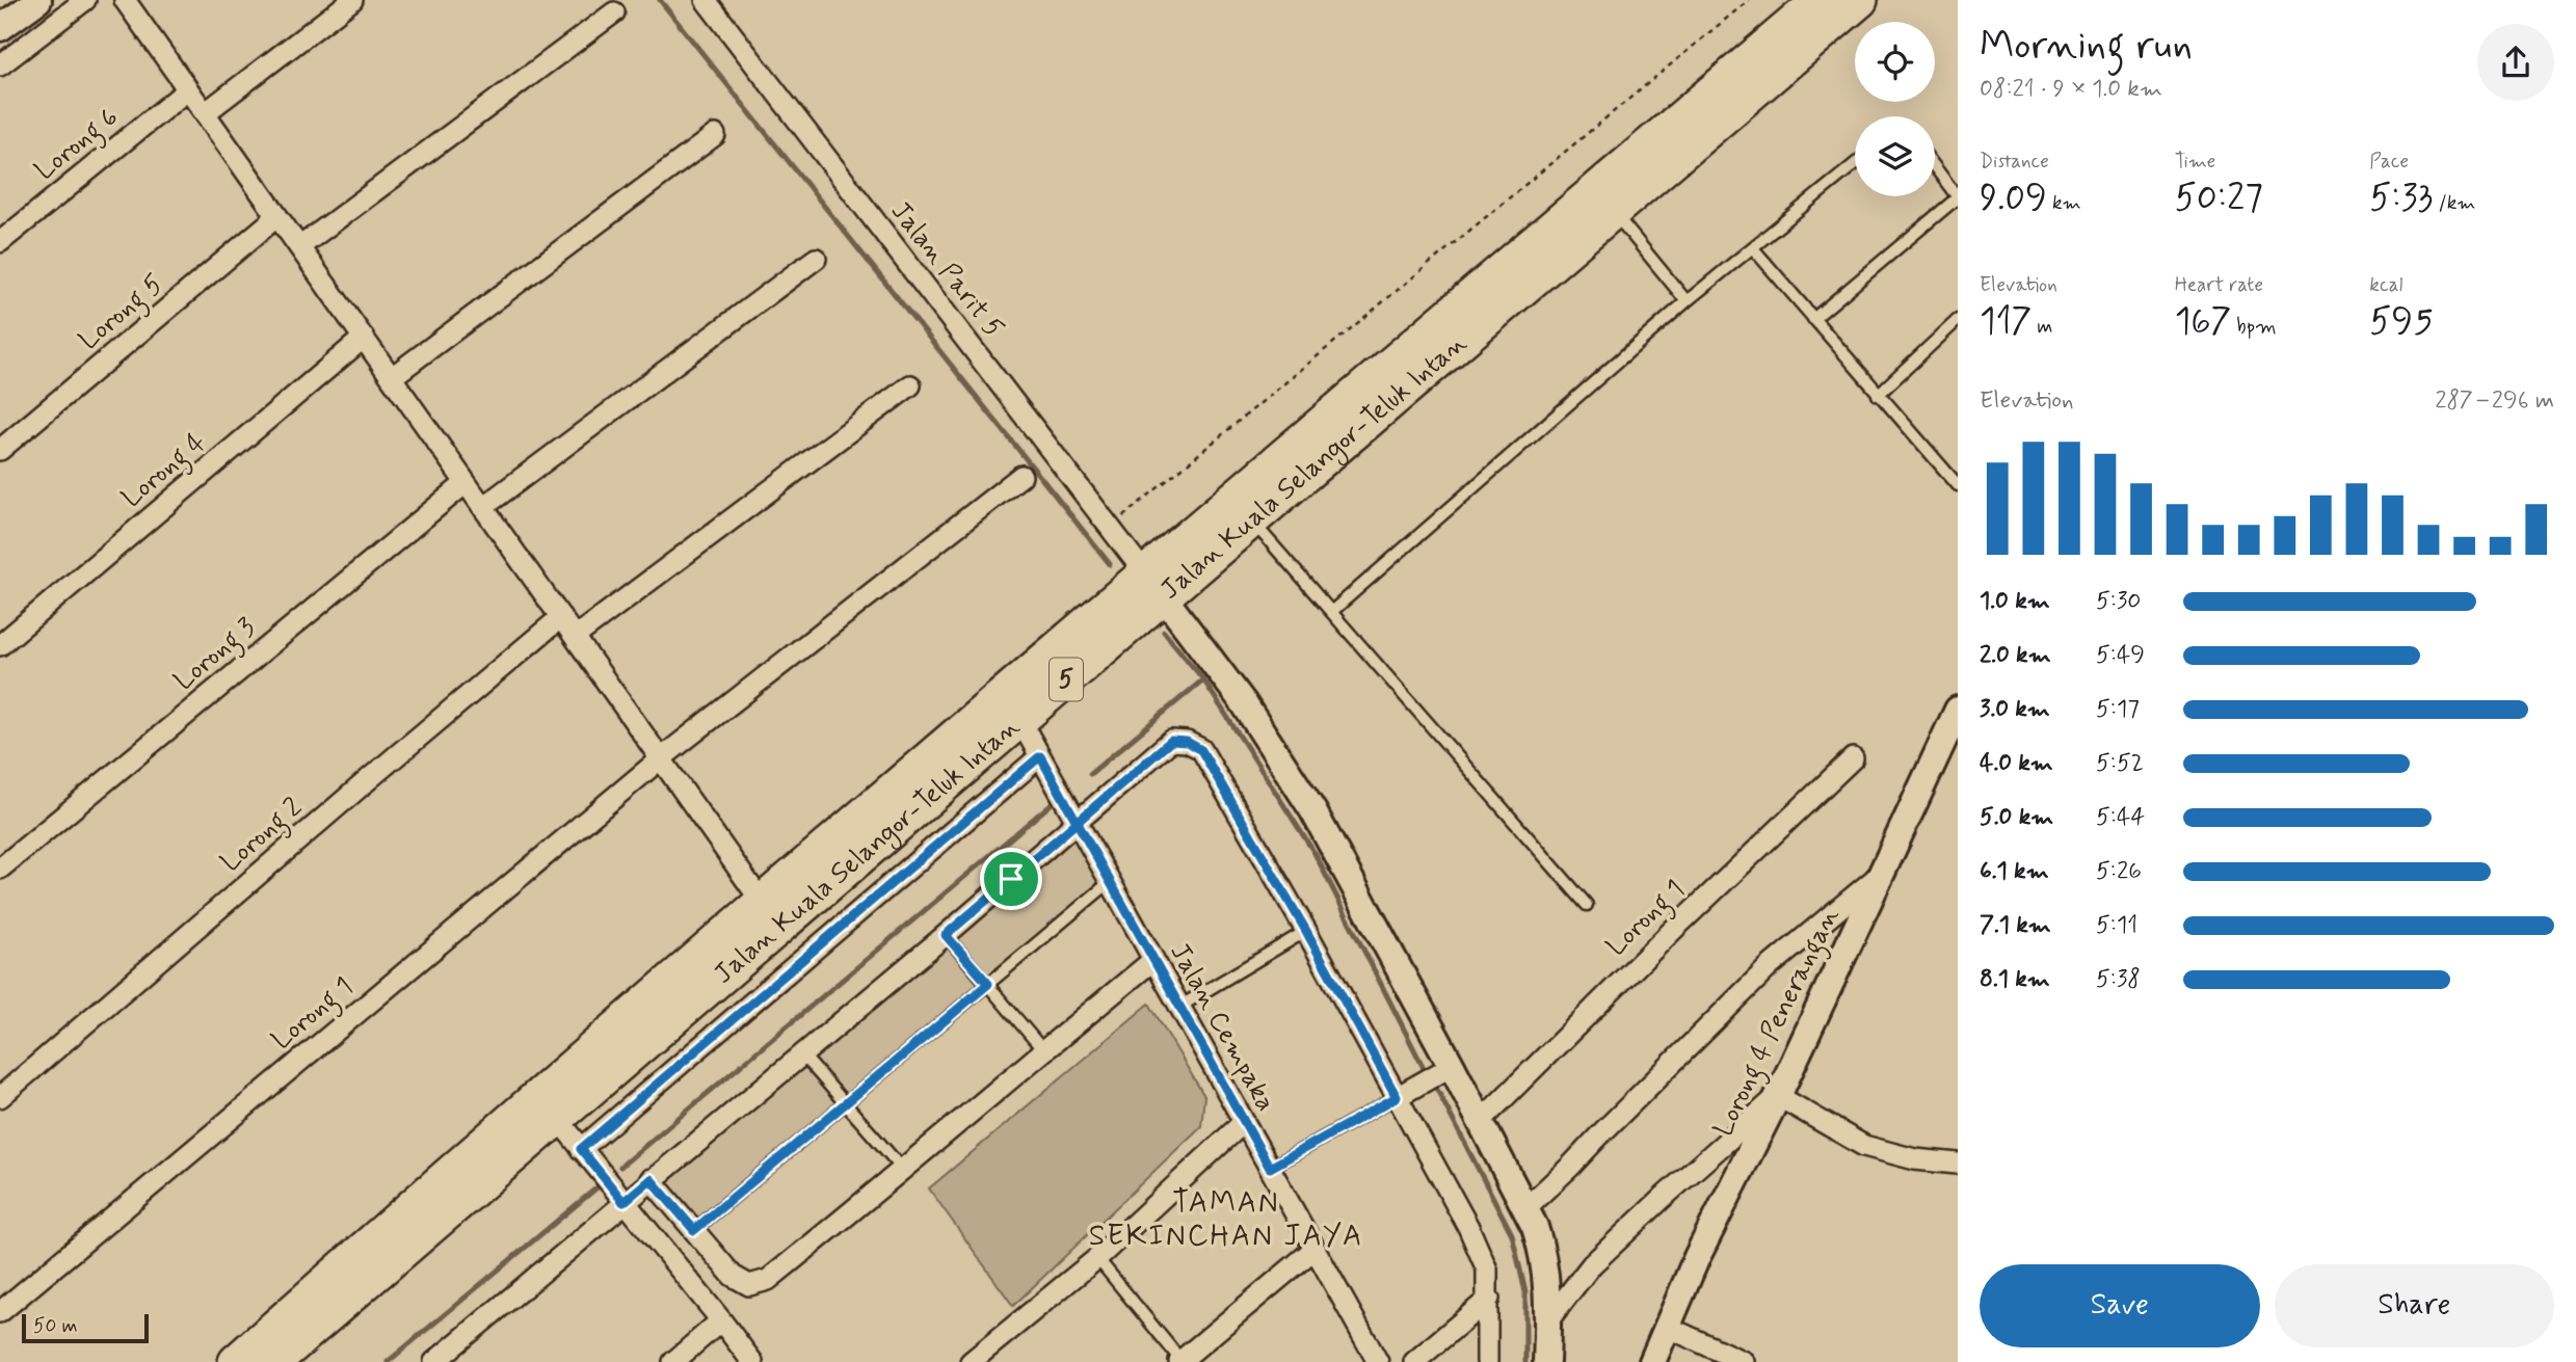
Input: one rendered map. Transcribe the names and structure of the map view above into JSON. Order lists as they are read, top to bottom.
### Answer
{
  "streets": {
    "highway": ["Jalan Kuala Selangor-Teluk Intan", "5"],
    "street": [
      "Lorong 6",
      "Jalan Parit 5",
      "Lorong 5",
      "Lorong 4",
      "Lorong 3",
      "Lorong 2",
      "Lorong 1",
      "Lorong 4 Penerangan",
      "Jalan Cempaka"
    ]
  },
  "crossings": [
    ["Jalan Parit 5", "Jalan Kuala Selangor-Teluk Intan"],
    ["Jalan Kuala Selangor-Teluk Intan", "Jalan Cempaka"]
  ],
  "districts": ["TAMAN SEKINCHAN JAYA"],
  "scale_bar": "50 m",
  "page": {
    "heading": ["Morning run", "08:21 · 9 × 1.0 km"],
    "stats": [
      ["Distance", "9.09 km"],
      ["Time", "50:27"],
      ["Pace", "5:33 /km"],
      ["Elevation", "117 m"],
      ["Heart rate", "167 bpm"],
      ["kcal", "595"]
    ],
    "chart": ["Elevation", "287–296 m"],
    "list": [
      {
        "name": "1.0 km",
        "note": "5:30"
      },
      {
        "name": "2.0 km",
        "note": "5:49"
      },
      {
        "name": "3.0 km",
        "note": "5:17"
      },
      {
        "name": "4.0 km",
        "note": "5:52"
      },
      {
        "name": "5.0 km",
        "note": "5:44"
      },
      {
        "name": "6.1 km",
        "note": "5:26"
      },
      {
        "name": "7.1 km",
        "note": "5:11"
      },
      {
        "name": "8.1 km",
        "note": "5:38"
      }
    ],
    "buttons": ["Save", "Share"],
    "scale": "50 m"
  }
}
